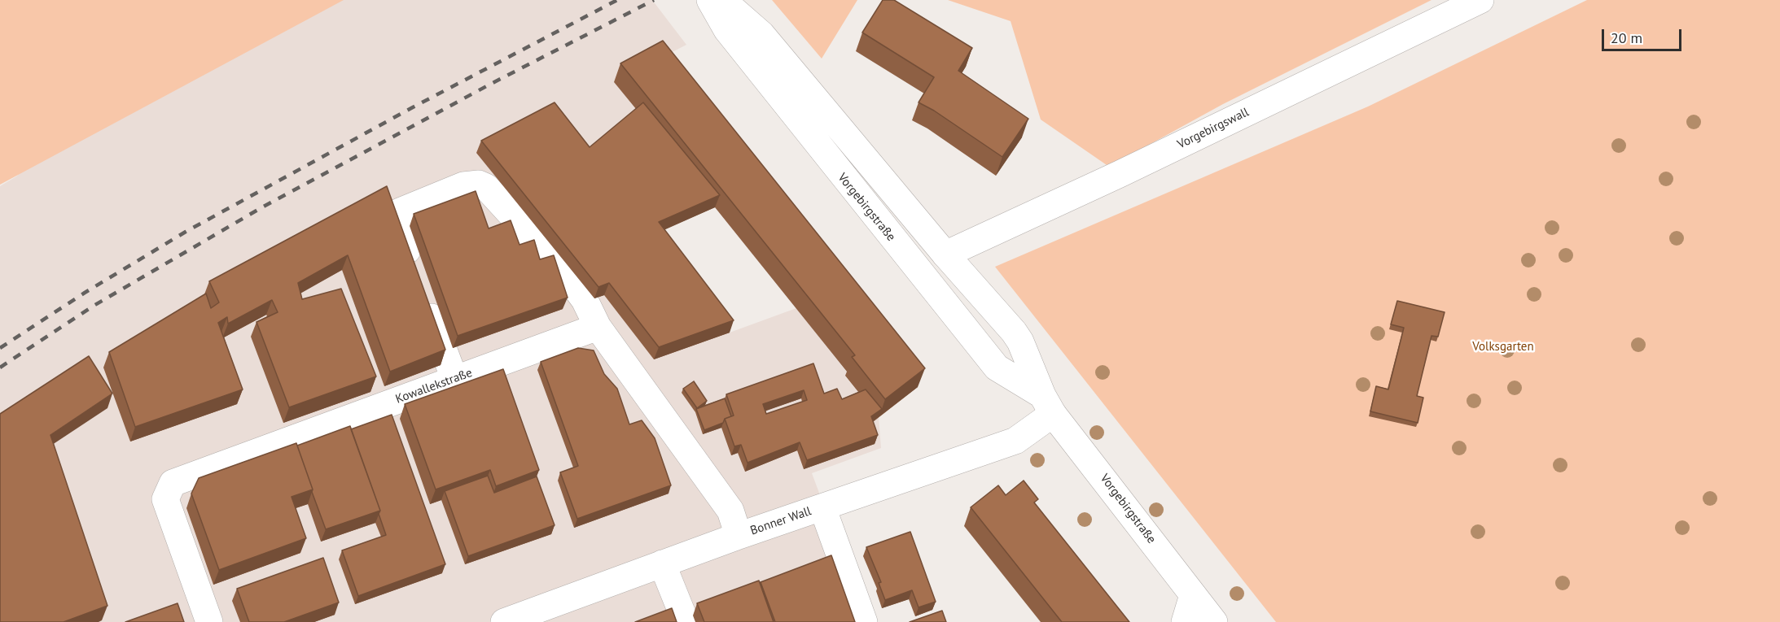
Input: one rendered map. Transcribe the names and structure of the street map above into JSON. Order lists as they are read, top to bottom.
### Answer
{
  "streets": {
    "street": [
      "Vorgebirgswall",
      "Vorgebirgstraße",
      "Kowallekstraße",
      "Bonner Wall"
    ]
  },
  "crossings": [
    ["Vorgebirgswall", "Vorgebirgstraße"],
    ["Vorgebirgstraße", "Bonner Wall"]
  ],
  "parks": ["Volksgarten"],
  "scale_bar": "20 m"
}
